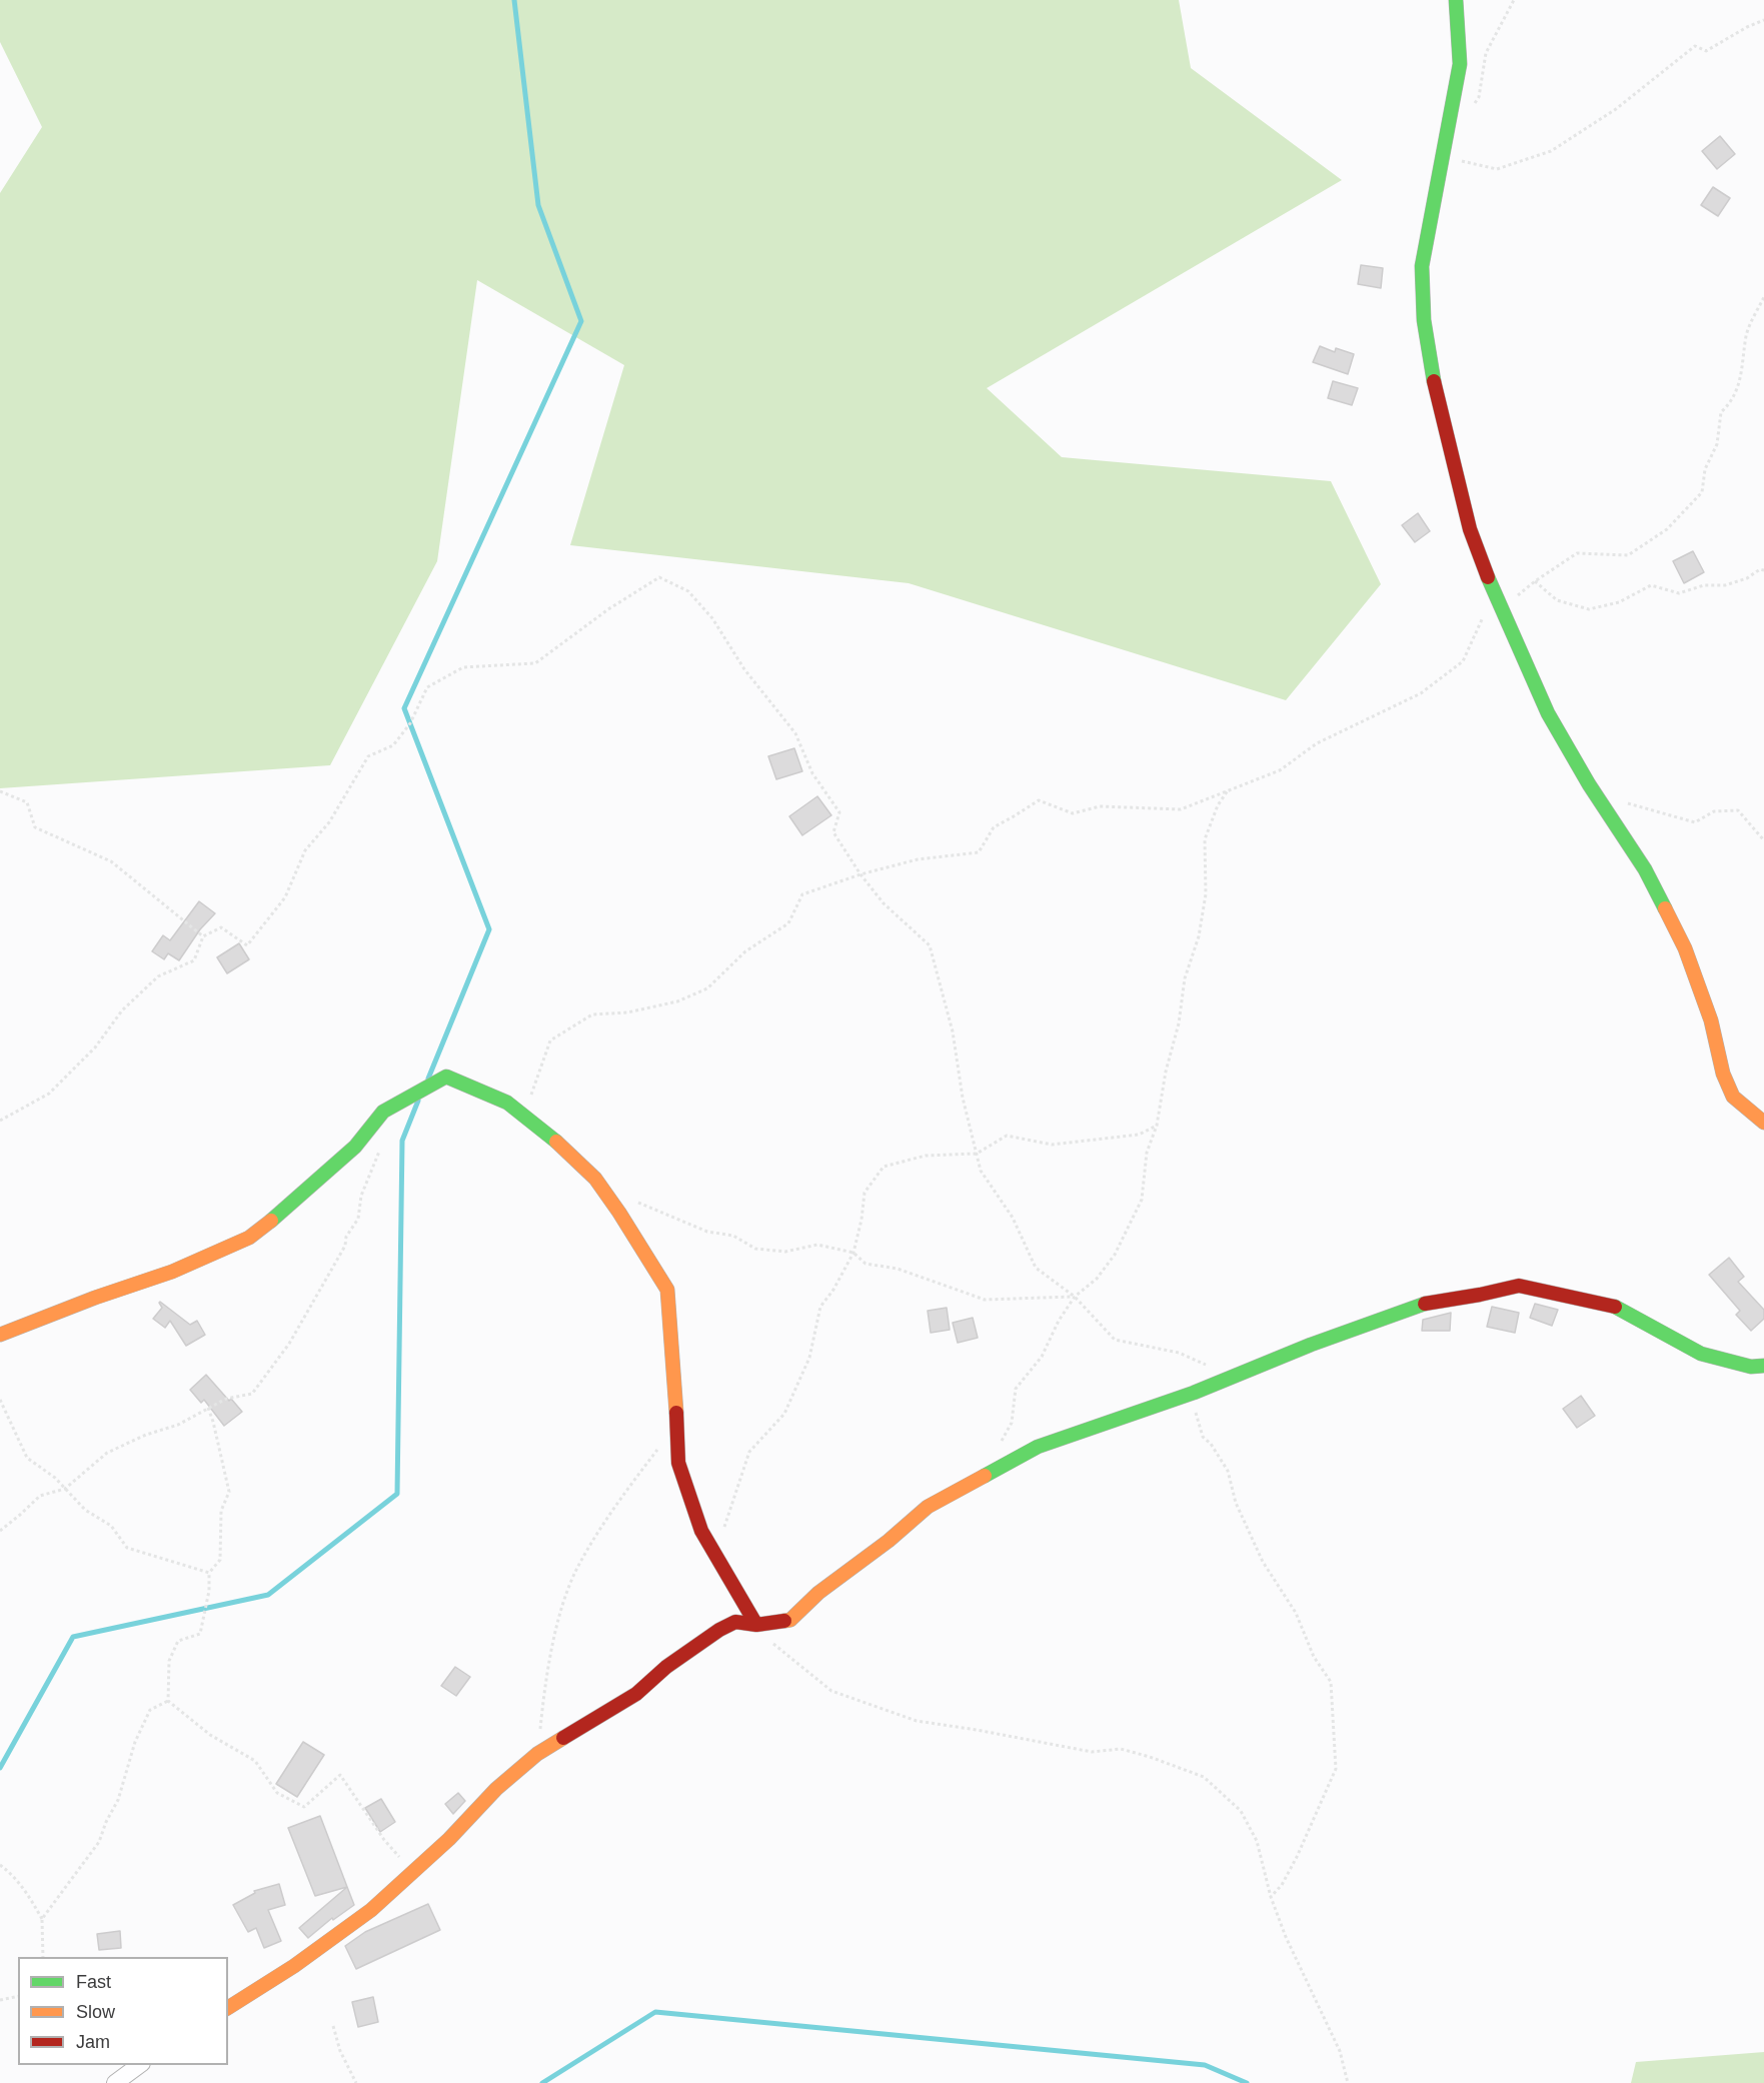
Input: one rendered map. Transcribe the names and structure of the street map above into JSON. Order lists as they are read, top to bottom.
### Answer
{
  "legend": ["Fast", "Slow", "Jam"]
}
